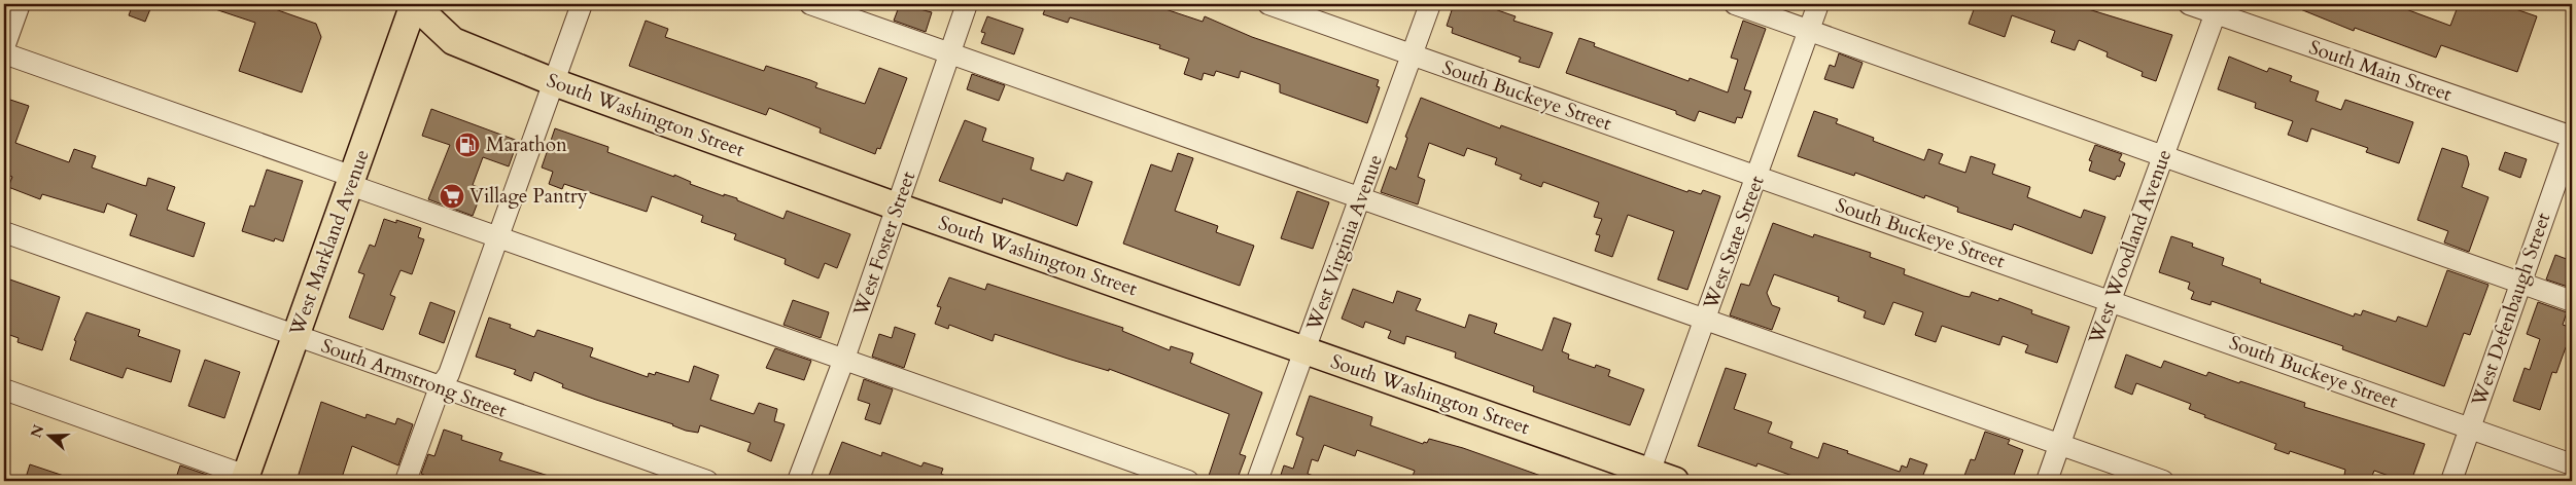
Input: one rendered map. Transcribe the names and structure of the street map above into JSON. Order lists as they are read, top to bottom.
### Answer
{
  "streets": {
    "main road": ["South Washington Street", "West Markland Avenue"],
    "street": [
      "South Main Street",
      "South Buckeye Street",
      "West Virginia Avenue",
      "West State Street",
      "West Foster Street",
      "West Woodland Avenue",
      "West Defenbaugh Street",
      "South Armstrong Street"
    ]
  },
  "crossings": [
    ["South Main Street", "West Woodland Avenue"],
    ["South Main Street", "West Defenbaugh Street"],
    ["South Buckeye Street", "West Virginia Avenue"],
    ["South Buckeye Street", "West State Street"],
    ["South Buckeye Street", "West Woodland Avenue"],
    ["South Buckeye Street", "West Defenbaugh Street"],
    ["South Washington Street", "West Markland Avenue"],
    ["South Washington Street", "West Virginia Avenue"],
    ["South Washington Street", "West State Street"],
    ["South Washington Street", "West Foster Street"],
    ["West Markland Avenue", "South Armstrong Street"]
  ],
  "places": {
    "fuel station": ["Marathon"],
    "supermarket": ["Village Pantry"]
  },
  "north": "left"
}
